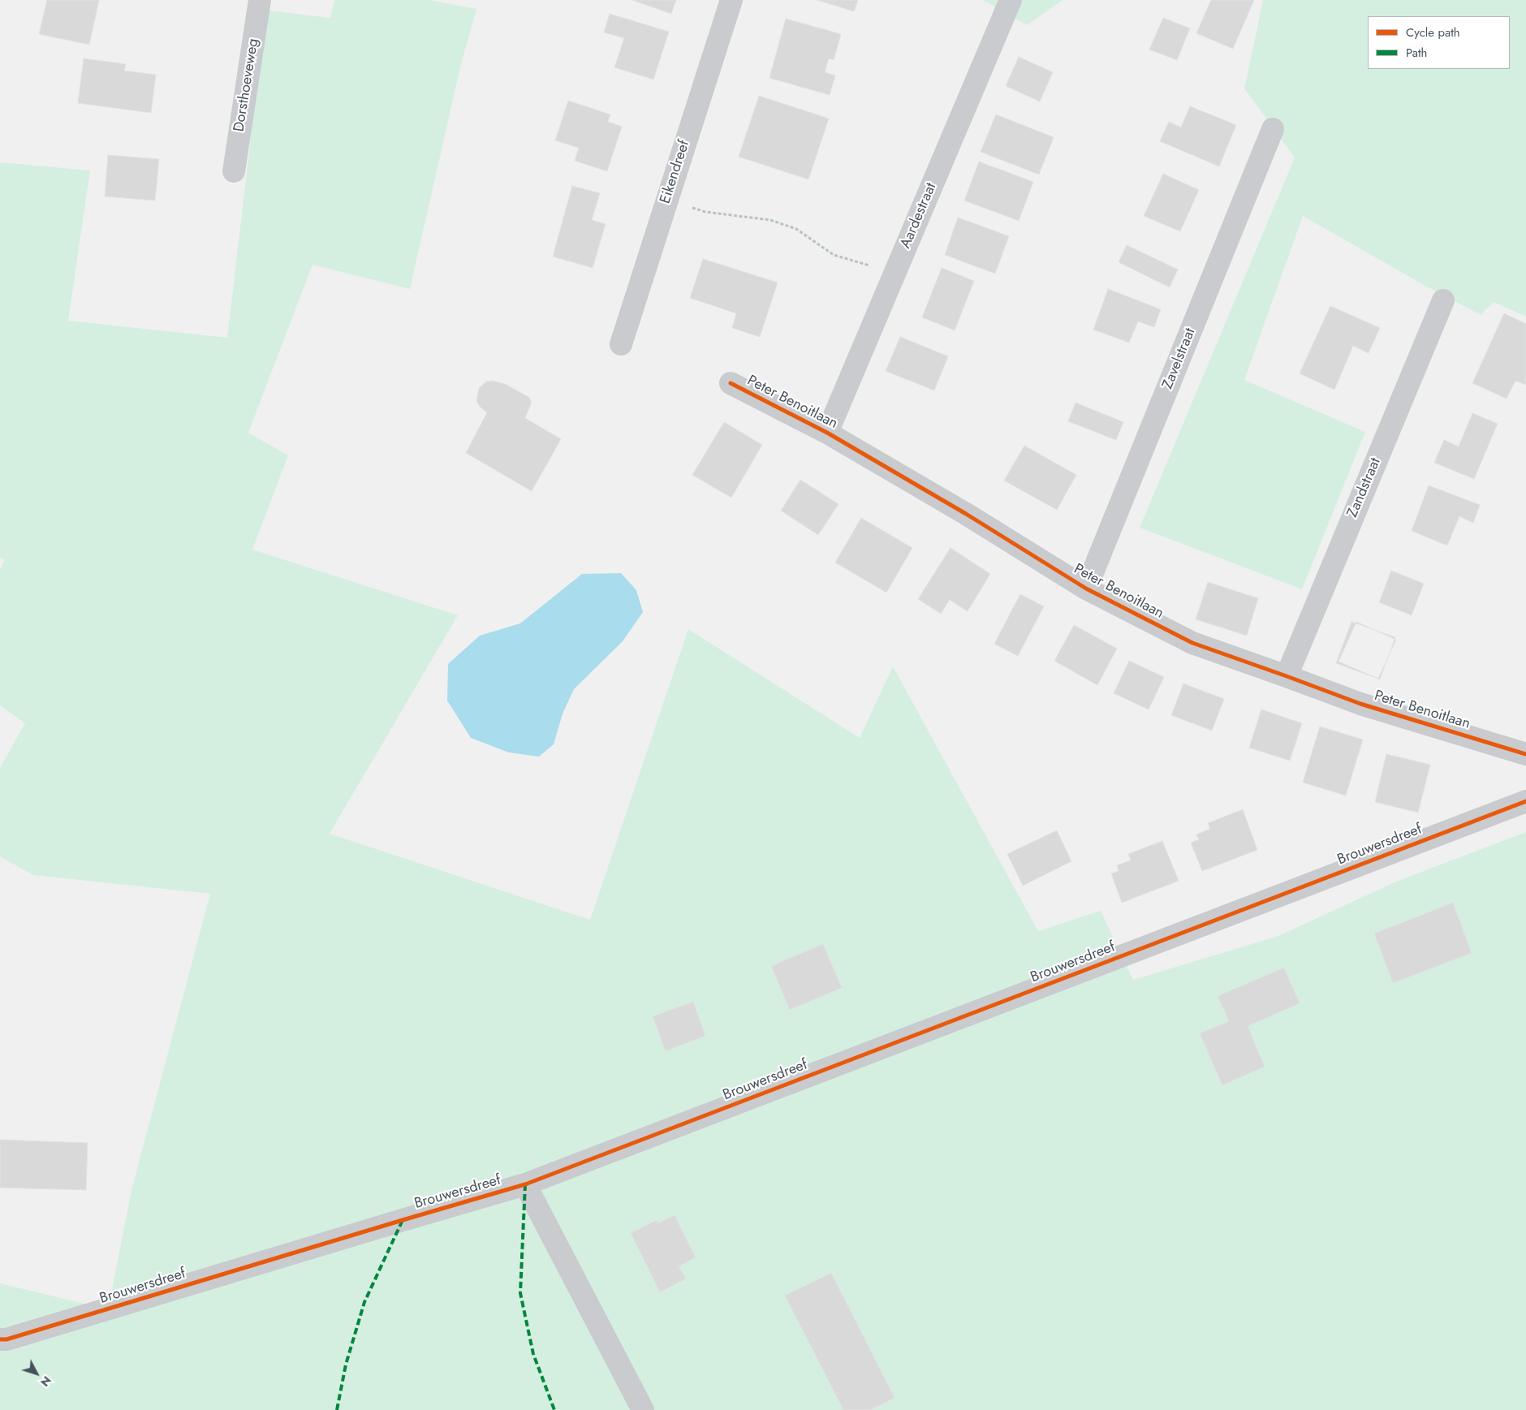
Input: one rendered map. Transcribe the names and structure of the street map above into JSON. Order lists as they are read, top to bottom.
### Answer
{
  "streets": {
    "street": [
      "Dorsthoeveweg",
      "Eikendreef",
      "Aardestraat",
      "Zavelstraat",
      "Peter Benoitlaan",
      "Zandstraat",
      "Brouwersdreef"
    ]
  },
  "crossings": [
    ["Aardestraat", "Peter Benoitlaan"],
    ["Zavelstraat", "Peter Benoitlaan"],
    ["Peter Benoitlaan", "Zandstraat"]
  ],
  "legend": ["Cycle path", "Path"],
  "north": "bottom right"
}
